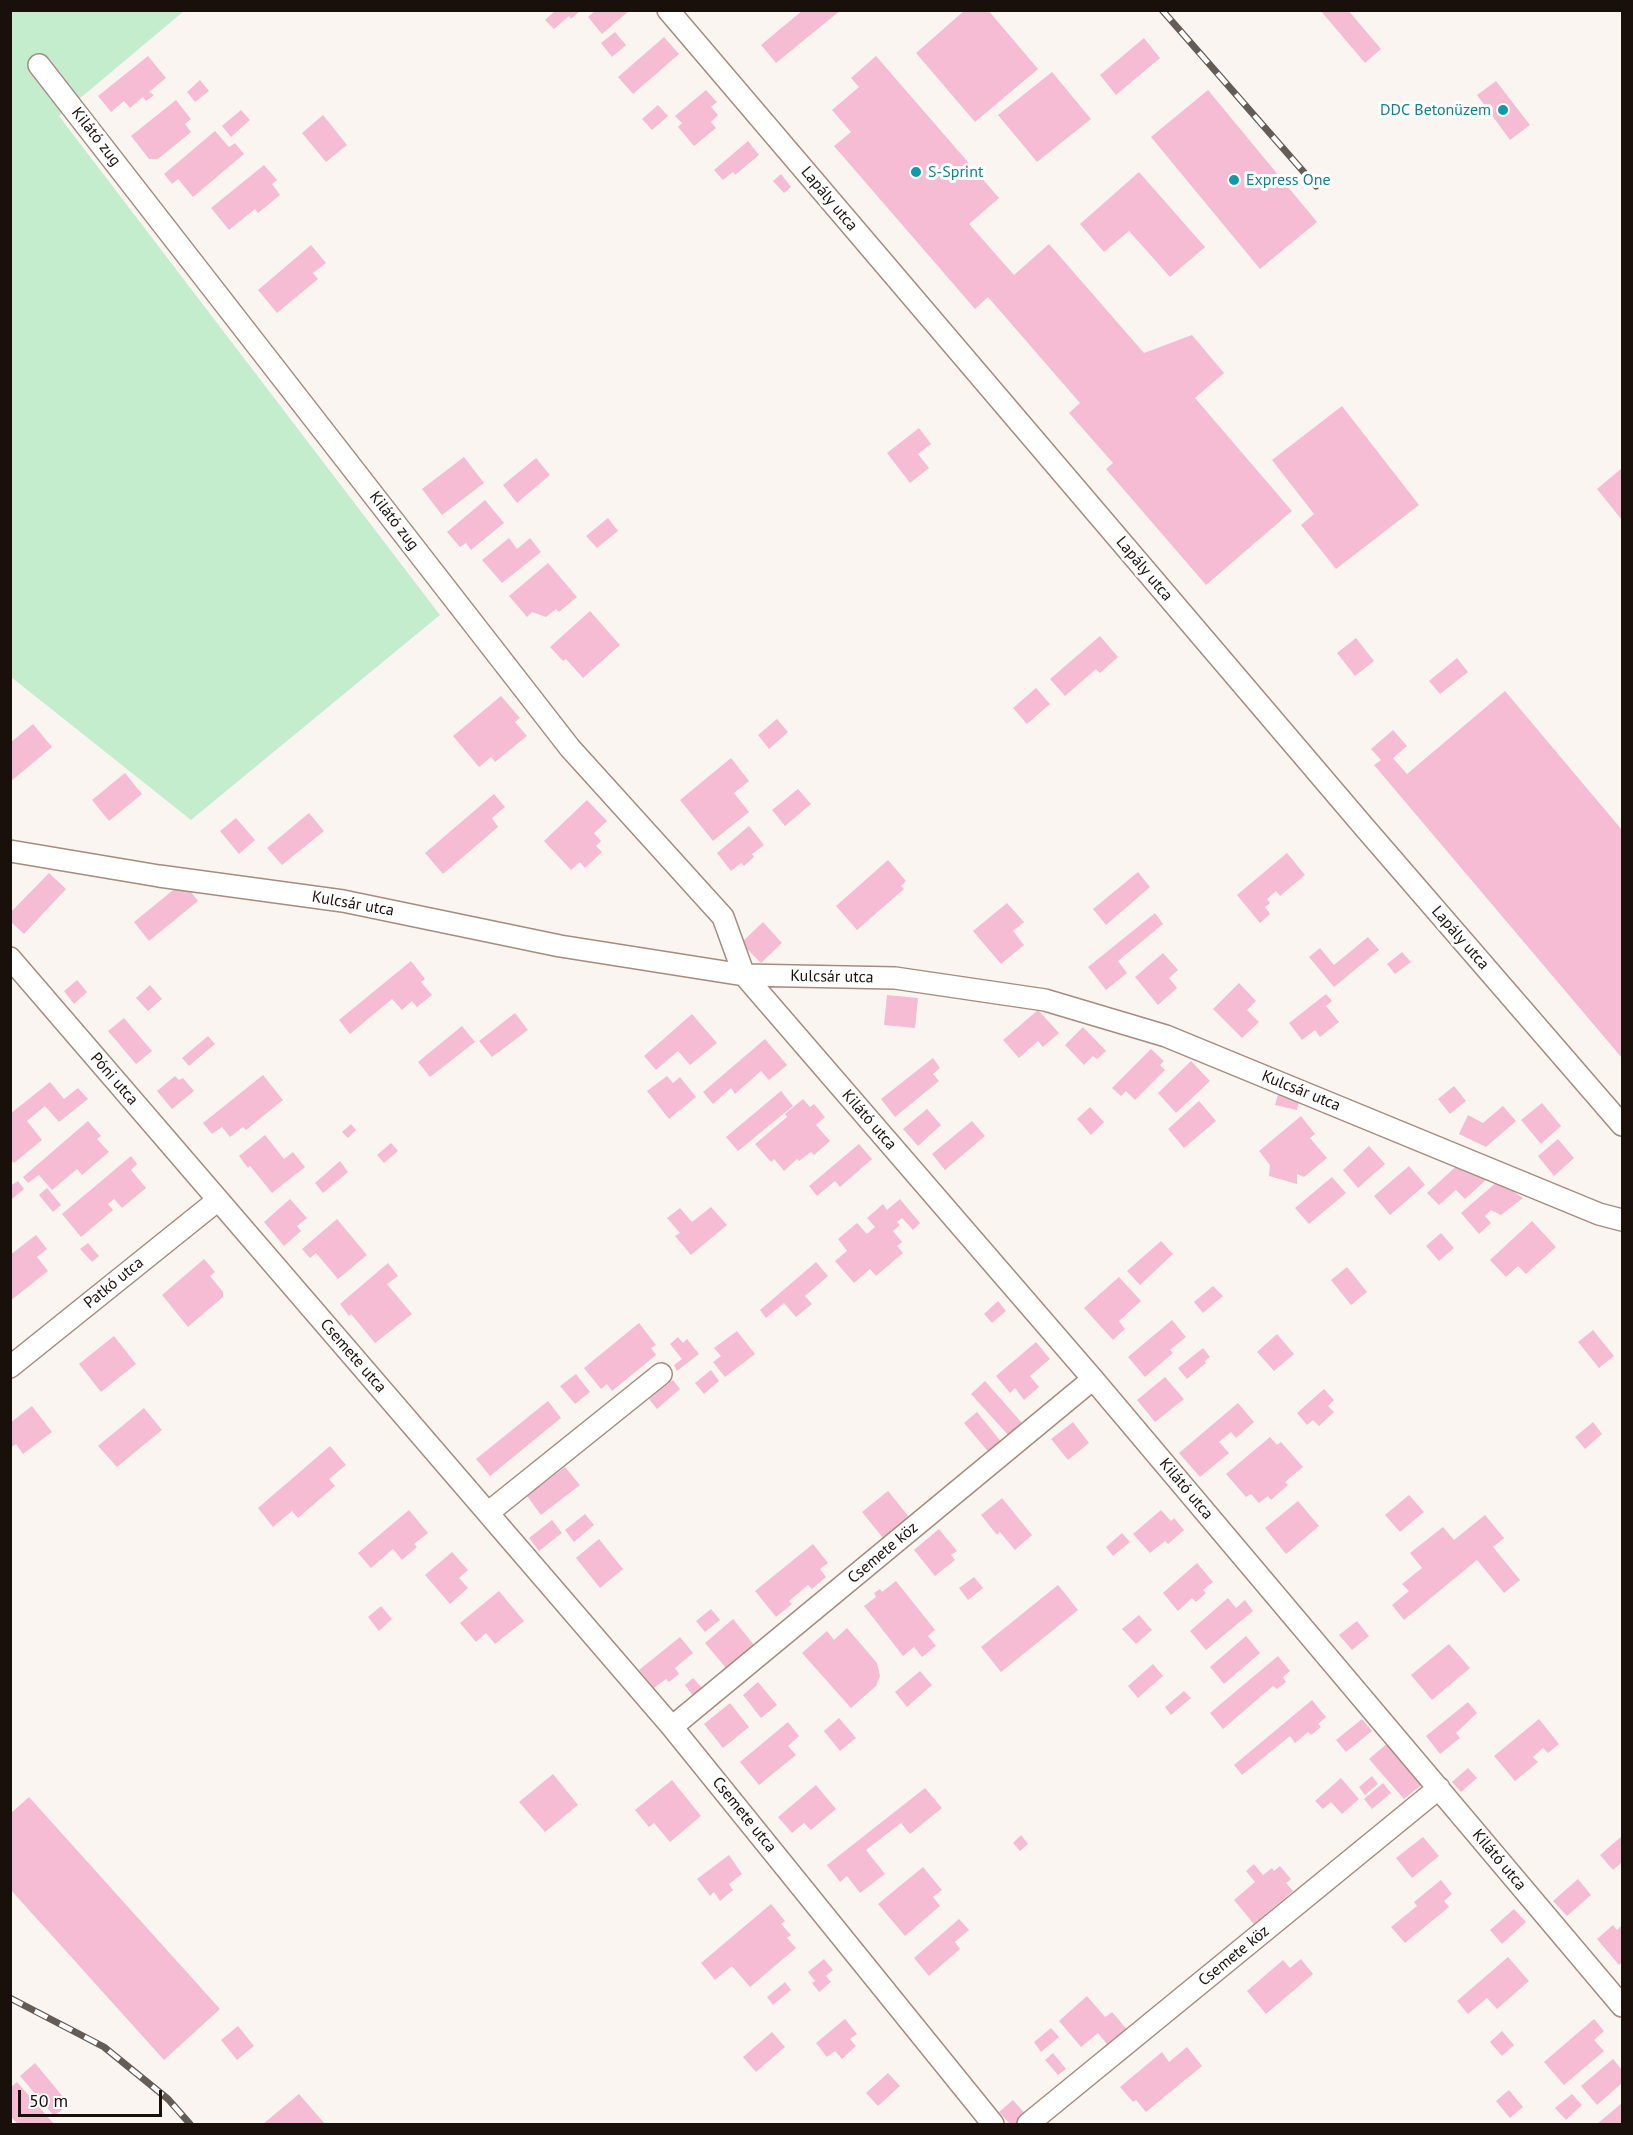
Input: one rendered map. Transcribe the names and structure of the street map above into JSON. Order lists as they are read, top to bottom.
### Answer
{
  "streets": {
    "street": [
      "Kilátó zug",
      "Lapály utca",
      "Kulcsár utca",
      "Póni utca",
      "Kilátó utca",
      "Patkó utca",
      "Csemete utca",
      "Csemete köz"
    ]
  },
  "crossings": [
    ["Kilátó zug", "Kulcsár utca"],
    ["Kilátó zug", "Kilátó utca"],
    ["Kulcsár utca", "Kilátó utca"],
    ["Póni utca", "Patkó utca"],
    ["Póni utca", "Csemete utca"],
    ["Kilátó utca", "Csemete köz"],
    ["Patkó utca", "Csemete utca"],
    ["Csemete utca", "Csemete köz"]
  ],
  "places": ["DDC Betonüzem", "S-Sprint", "Express One"],
  "scale_bar": "50 m"
}
